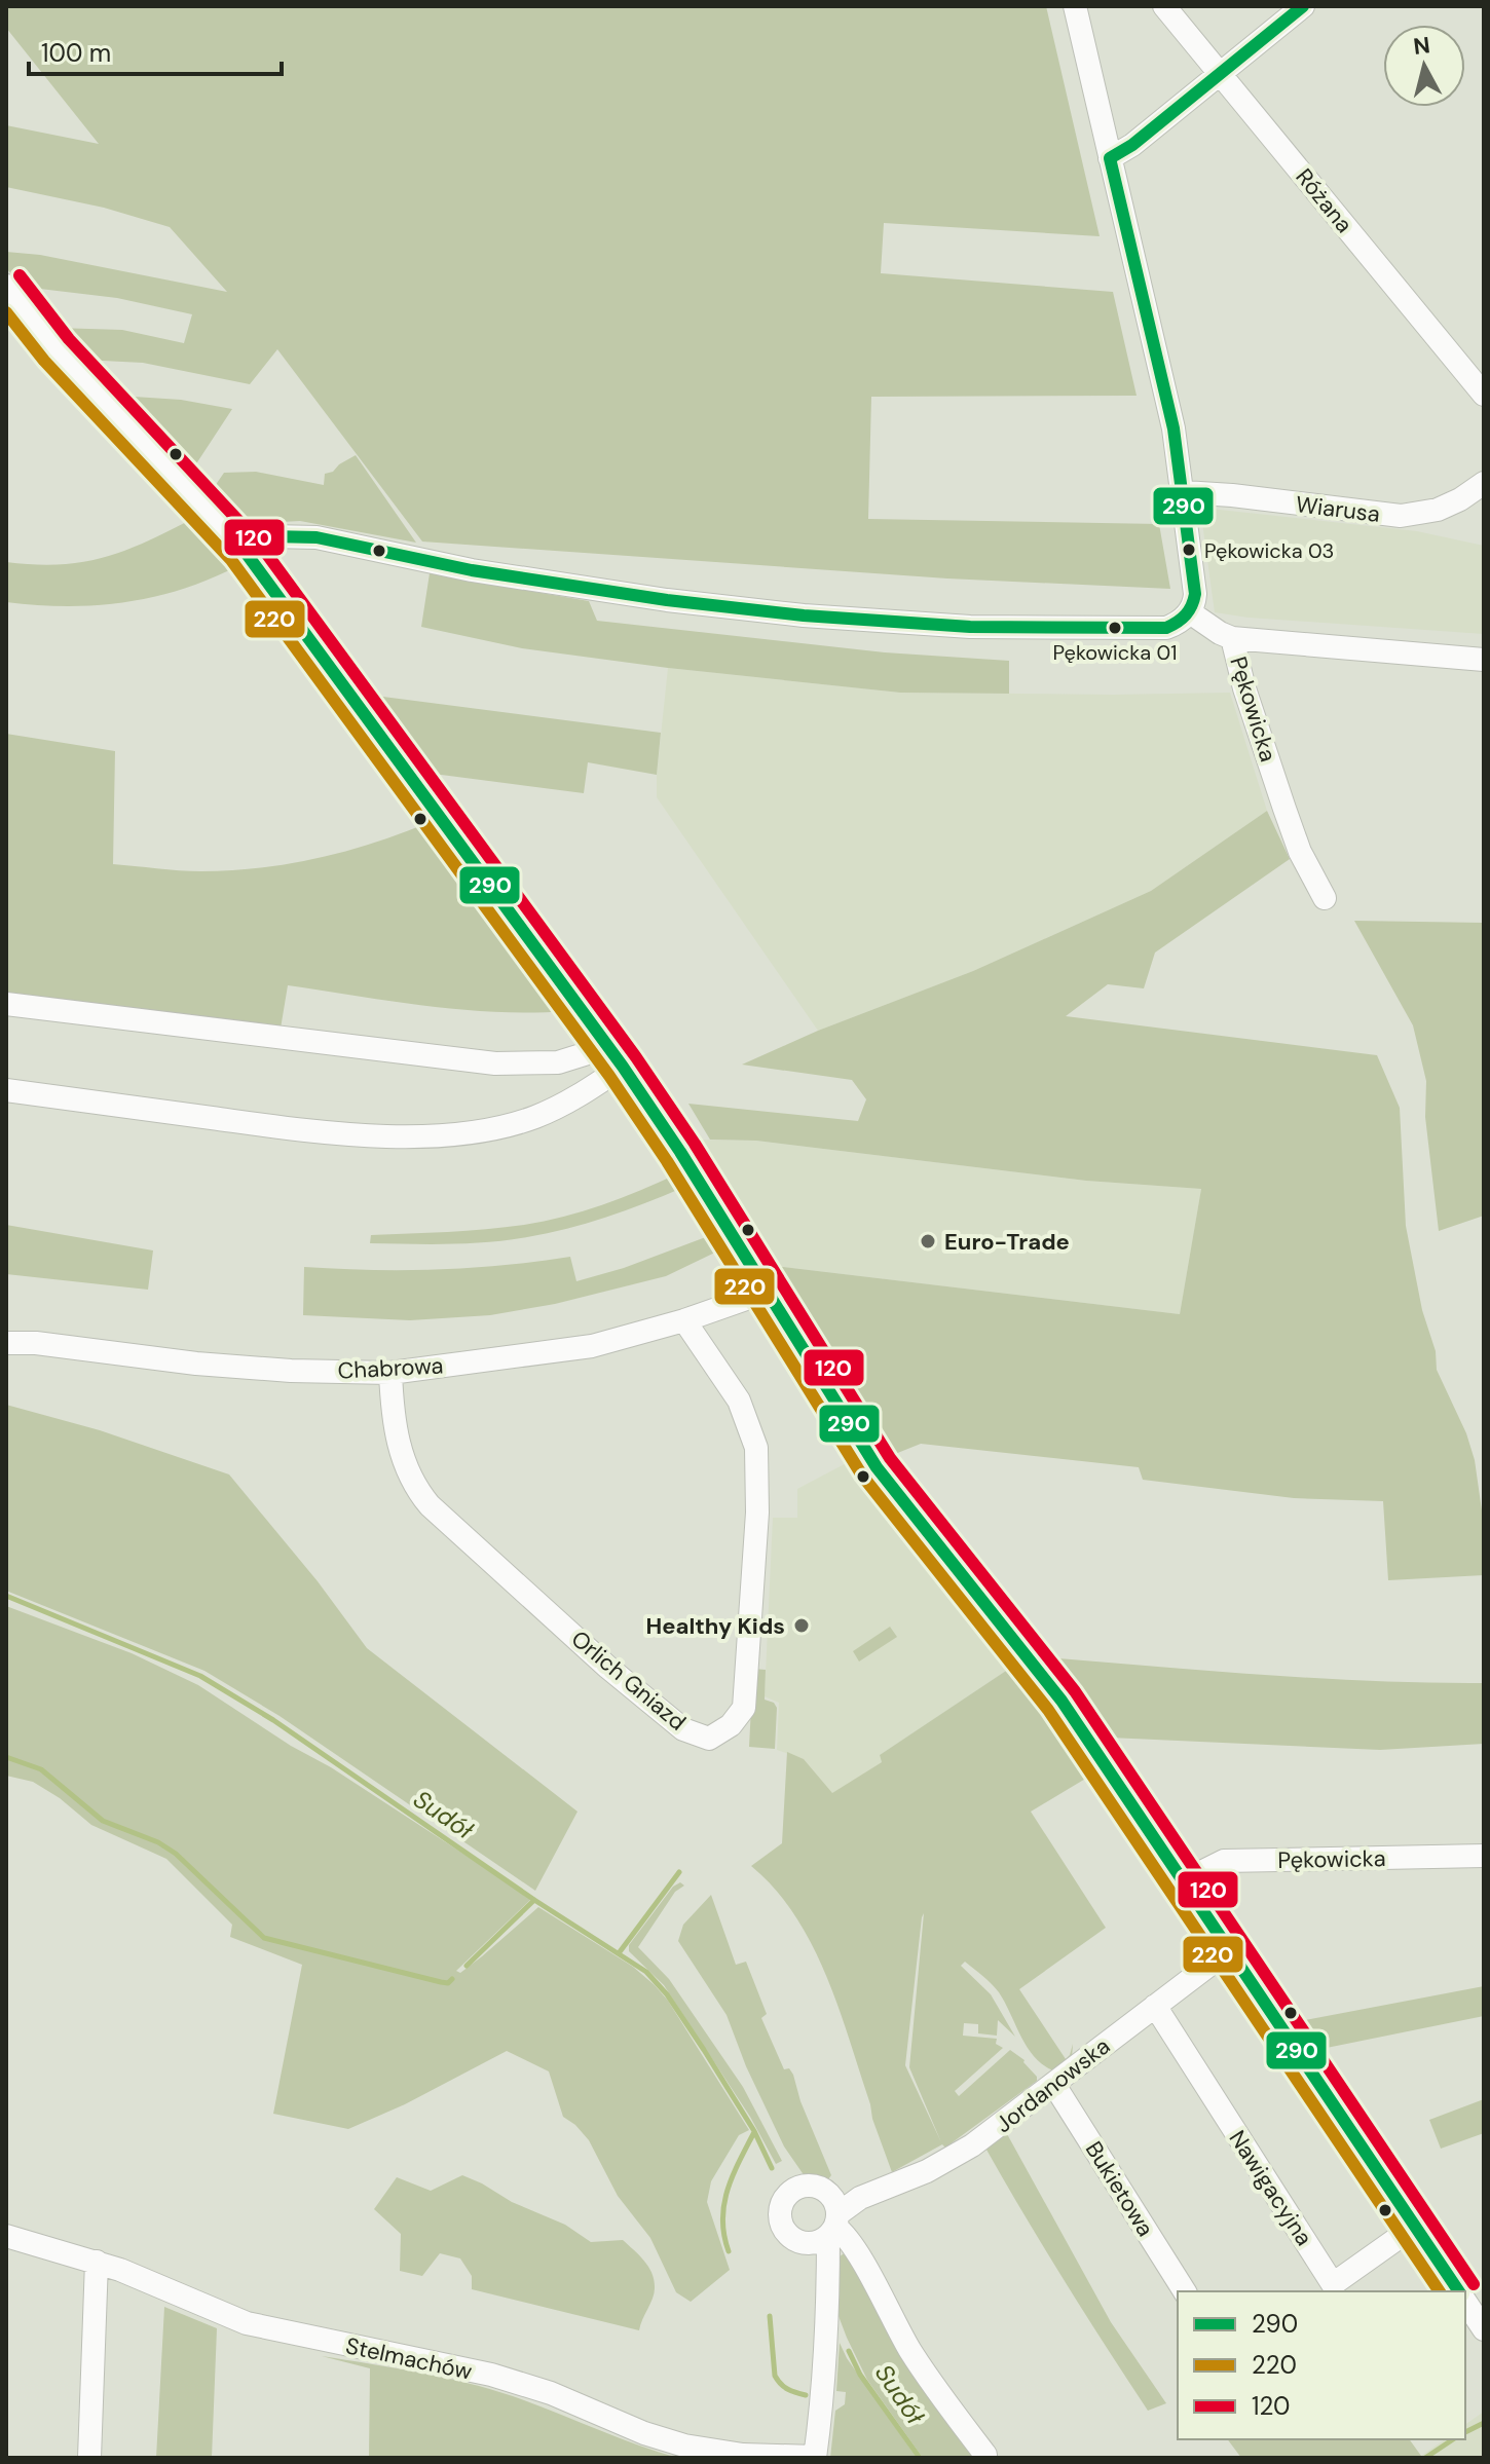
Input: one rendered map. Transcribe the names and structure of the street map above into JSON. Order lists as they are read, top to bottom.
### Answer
{
  "streets": {
    "street": [
      "Różana",
      "Wiarusa",
      "Pękowicka",
      "Chabrowa",
      "Orlich Gniazd",
      "Jordanowska",
      "Nawigacyjna",
      "Bukietowa",
      "Stelmachów"
    ]
  },
  "crossings": [
    ["Chabrowa", "Orlich Gniazd"],
    ["Jordanowska", "Nawigacyjna"],
    ["Jordanowska", "Bukietowa"]
  ],
  "water": ["Sudół"],
  "places": [
    "Pękowicka 03",
    "Pękowicka 01",
    "Euro-Trade",
    "Healthy Kids"
  ],
  "lines": ["transit line 290", "transit line 120", "transit line 220"],
  "legend": ["290", "220", "120"],
  "scale_bar": "100 m",
  "north": "top"
}
